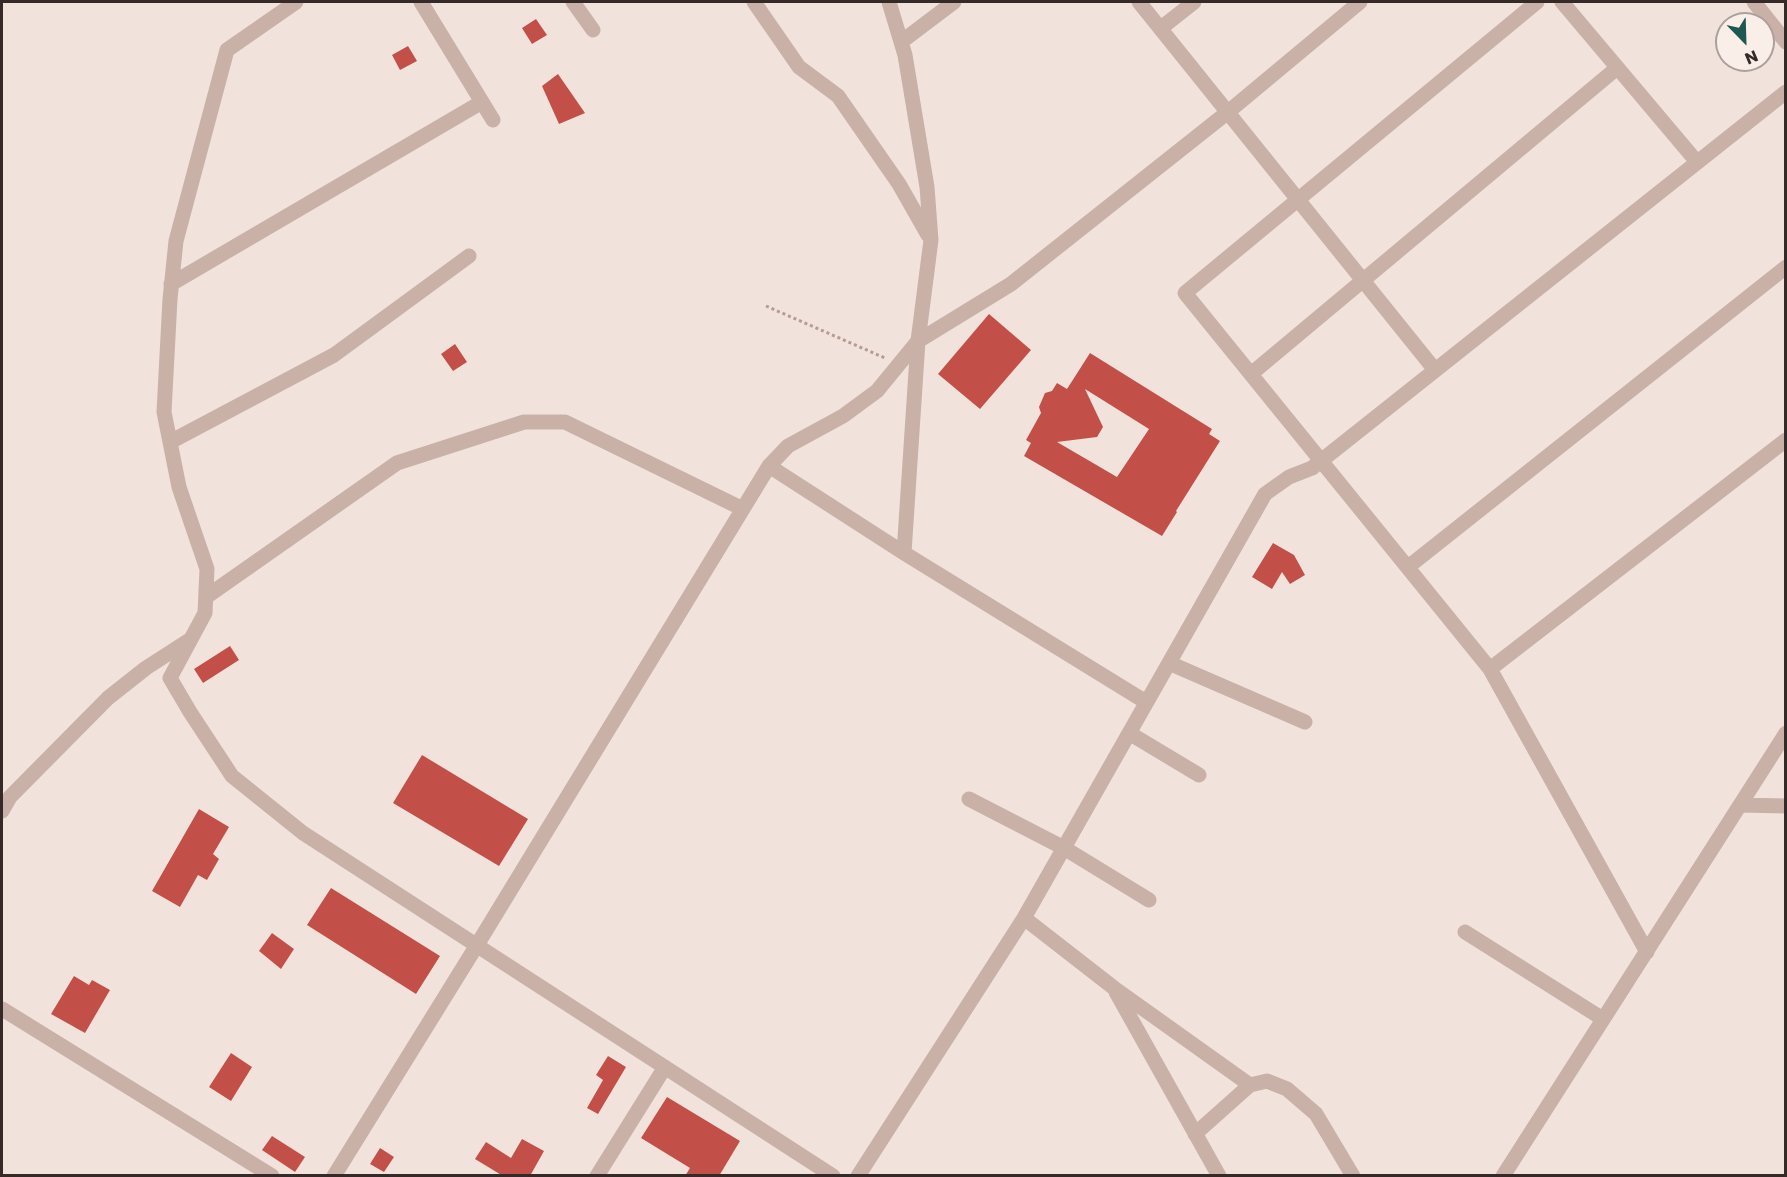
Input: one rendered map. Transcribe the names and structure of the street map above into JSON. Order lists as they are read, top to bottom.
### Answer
{
  "north": "bottom right"
}
